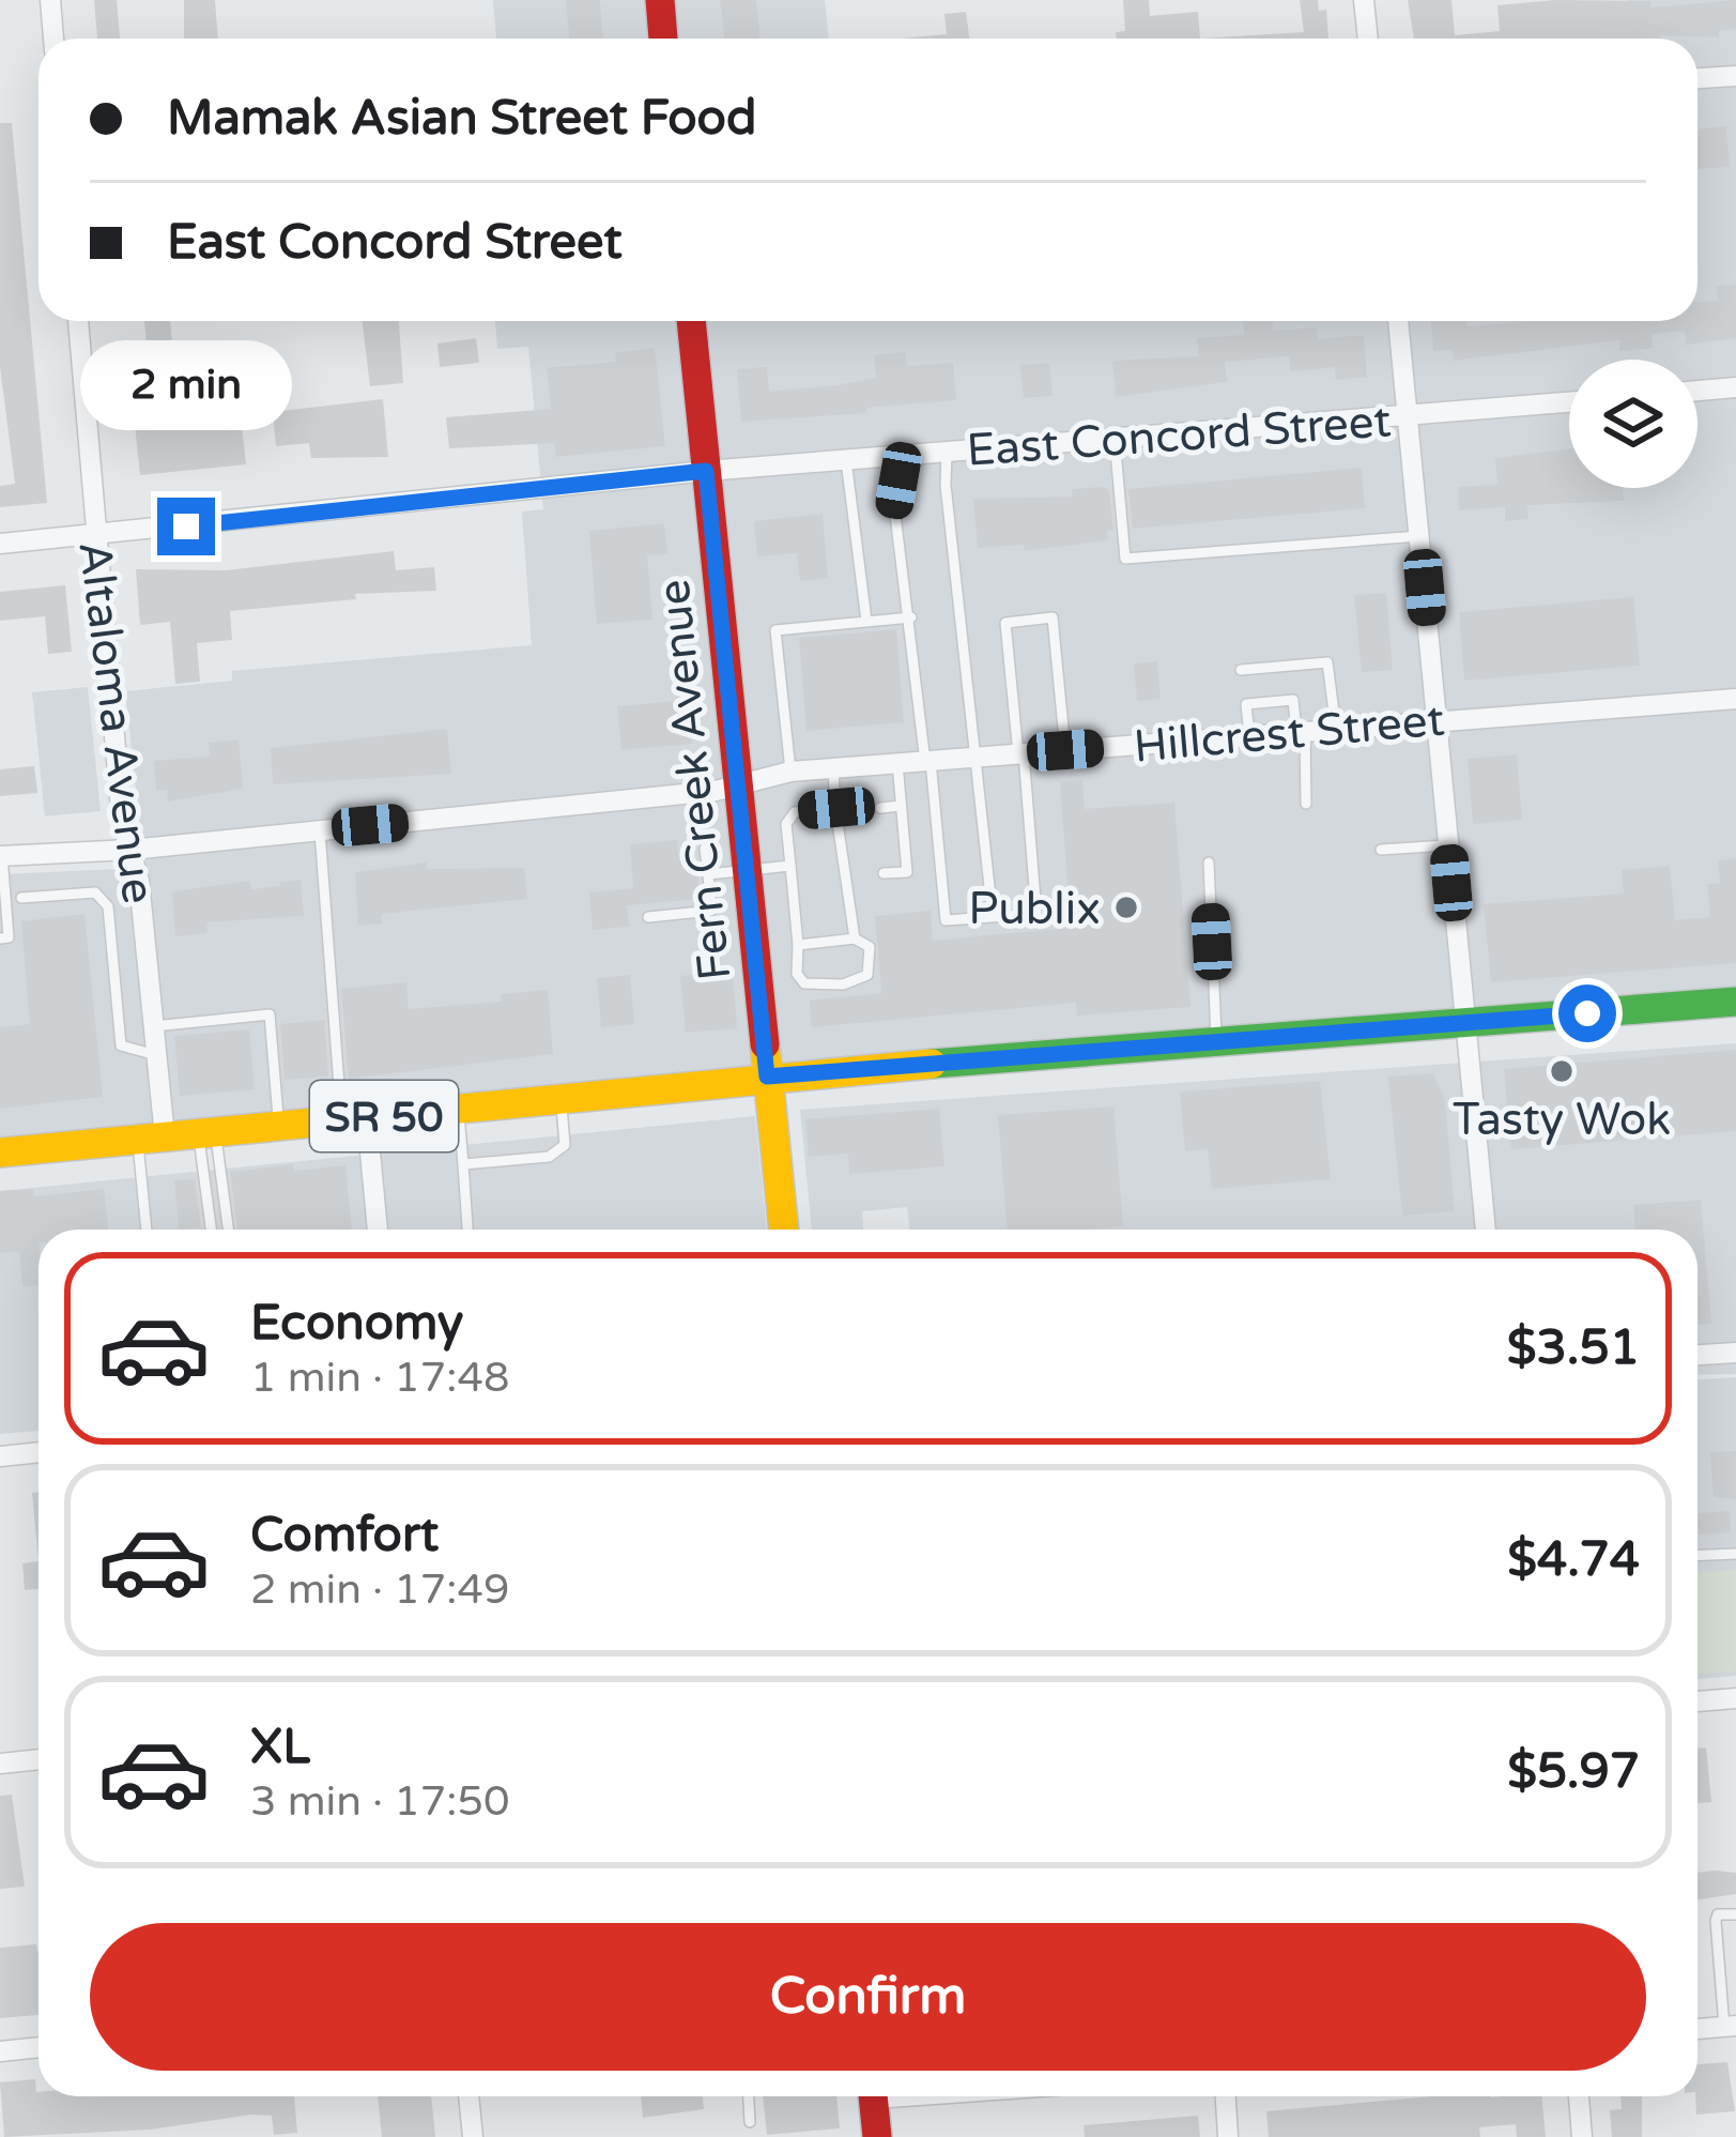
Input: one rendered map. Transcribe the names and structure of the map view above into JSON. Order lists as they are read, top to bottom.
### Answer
{
  "streets": {
    "main road": ["Fern Creek Avenue", "SR 50"],
    "street": ["East Concord Street", "Altaloma Avenue", "Hillcrest Street"]
  },
  "crossings": [
    ["East Concord Street", "Altaloma Avenue"],
    ["East Concord Street", "Fern Creek Avenue"],
    ["Altaloma Avenue", "Hillcrest Street"],
    ["Altaloma Avenue", "SR 50"],
    ["Hillcrest Street", "Fern Creek Avenue"],
    ["Fern Creek Avenue", "SR 50"]
  ],
  "places": ["Publix", "Tasty Wok"],
  "page": {
    "banner": ["Mamak Asian Street Food", "East Concord Street"],
    "bubble": "2 min",
    "list": [
      {
        "name": "Economy",
        "note": "1 min · 17:48",
        "value": "$3.51"
      },
      {
        "name": "Comfort",
        "note": "2 min · 17:49",
        "value": "$4.74"
      },
      {
        "name": "XL",
        "note": "3 min · 17:50",
        "value": "$5.97"
      }
    ],
    "buttons": "Confirm"
  }
}
